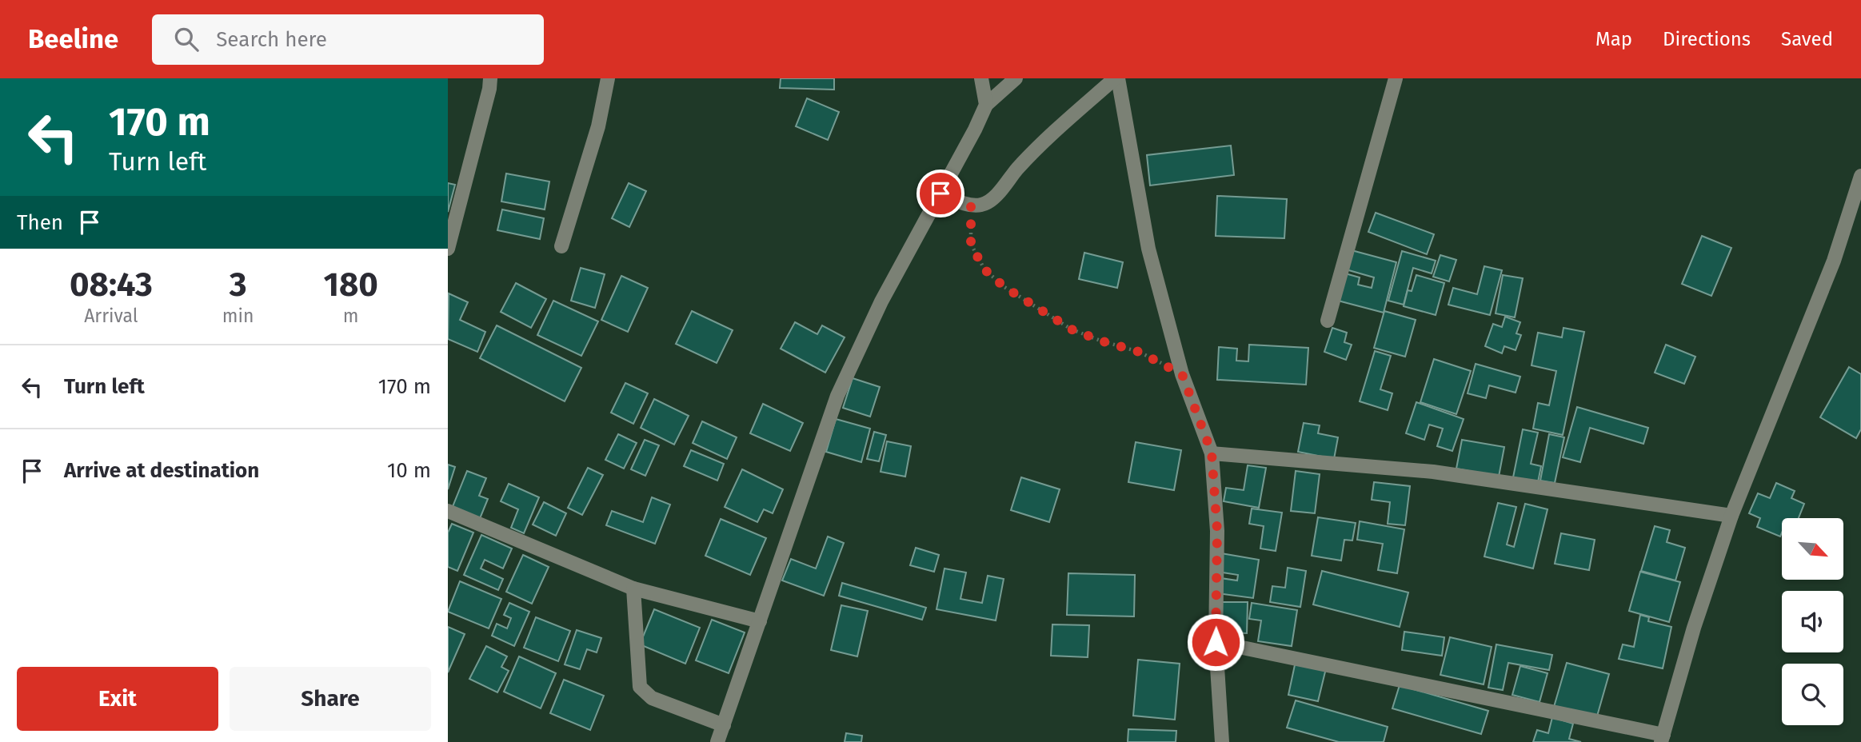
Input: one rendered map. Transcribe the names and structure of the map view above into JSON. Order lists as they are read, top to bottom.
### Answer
{
  "north": "bottom right",
  "page": {
    "header": "Beeline",
    "search": "Search here",
    "nav": ["Map", "Directions", "Saved"],
    "turn": ["170 m", "Turn left"],
    "then": "Then",
    "eta": [
      "08:43",
      "Arrival",
      "3",
      "min",
      "180",
      "m"
    ],
    "list": [
      {
        "name": "Turn left",
        "value": "170 m"
      },
      {
        "name": "Arrive at destination",
        "value": "10 m"
      }
    ],
    "buttons": ["Exit", "Share"]
  }
}
